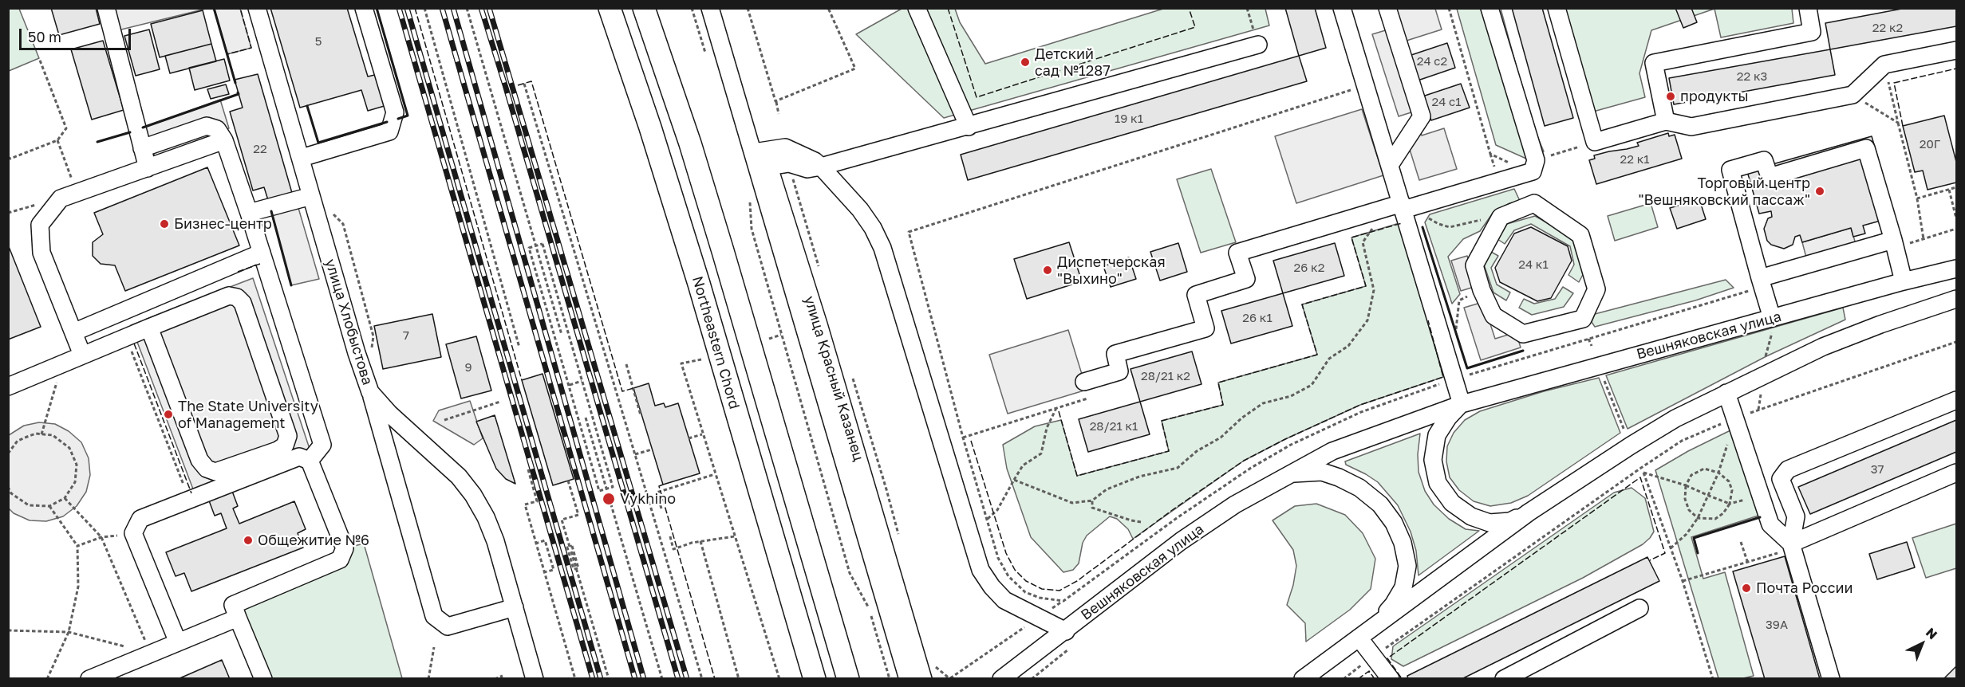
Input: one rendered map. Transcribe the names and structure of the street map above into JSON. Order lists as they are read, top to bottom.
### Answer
{
  "streets": {
    "main road": ["Northeastern Chord"],
    "street": ["улица Хлобыстова", "Вешняковская улица", "улица Красный Казанец"]
  },
  "places": [
    "Детский сад №1287",
    "продукты",
    "Торговый центр \"Вешняковский пассаж\"",
    "Бизнес-центр",
    "Диспетчерская \"Выхино\"",
    "The State University of Management",
    "Vykhino",
    "Общежитие №6",
    "Почта России"
  ],
  "house_numbers": [
    "22 к2",
    "5",
    "24 с2",
    "22 к3",
    "24 с1",
    "19 к1",
    "20Г",
    "22",
    "22 к1",
    "24 к1",
    "26 к2",
    "26 к1",
    "7",
    "9",
    "28/21 к2",
    "28/21 к1",
    "37",
    "39А"
  ],
  "scale_bar": "50 m",
  "north": "top right"
}
